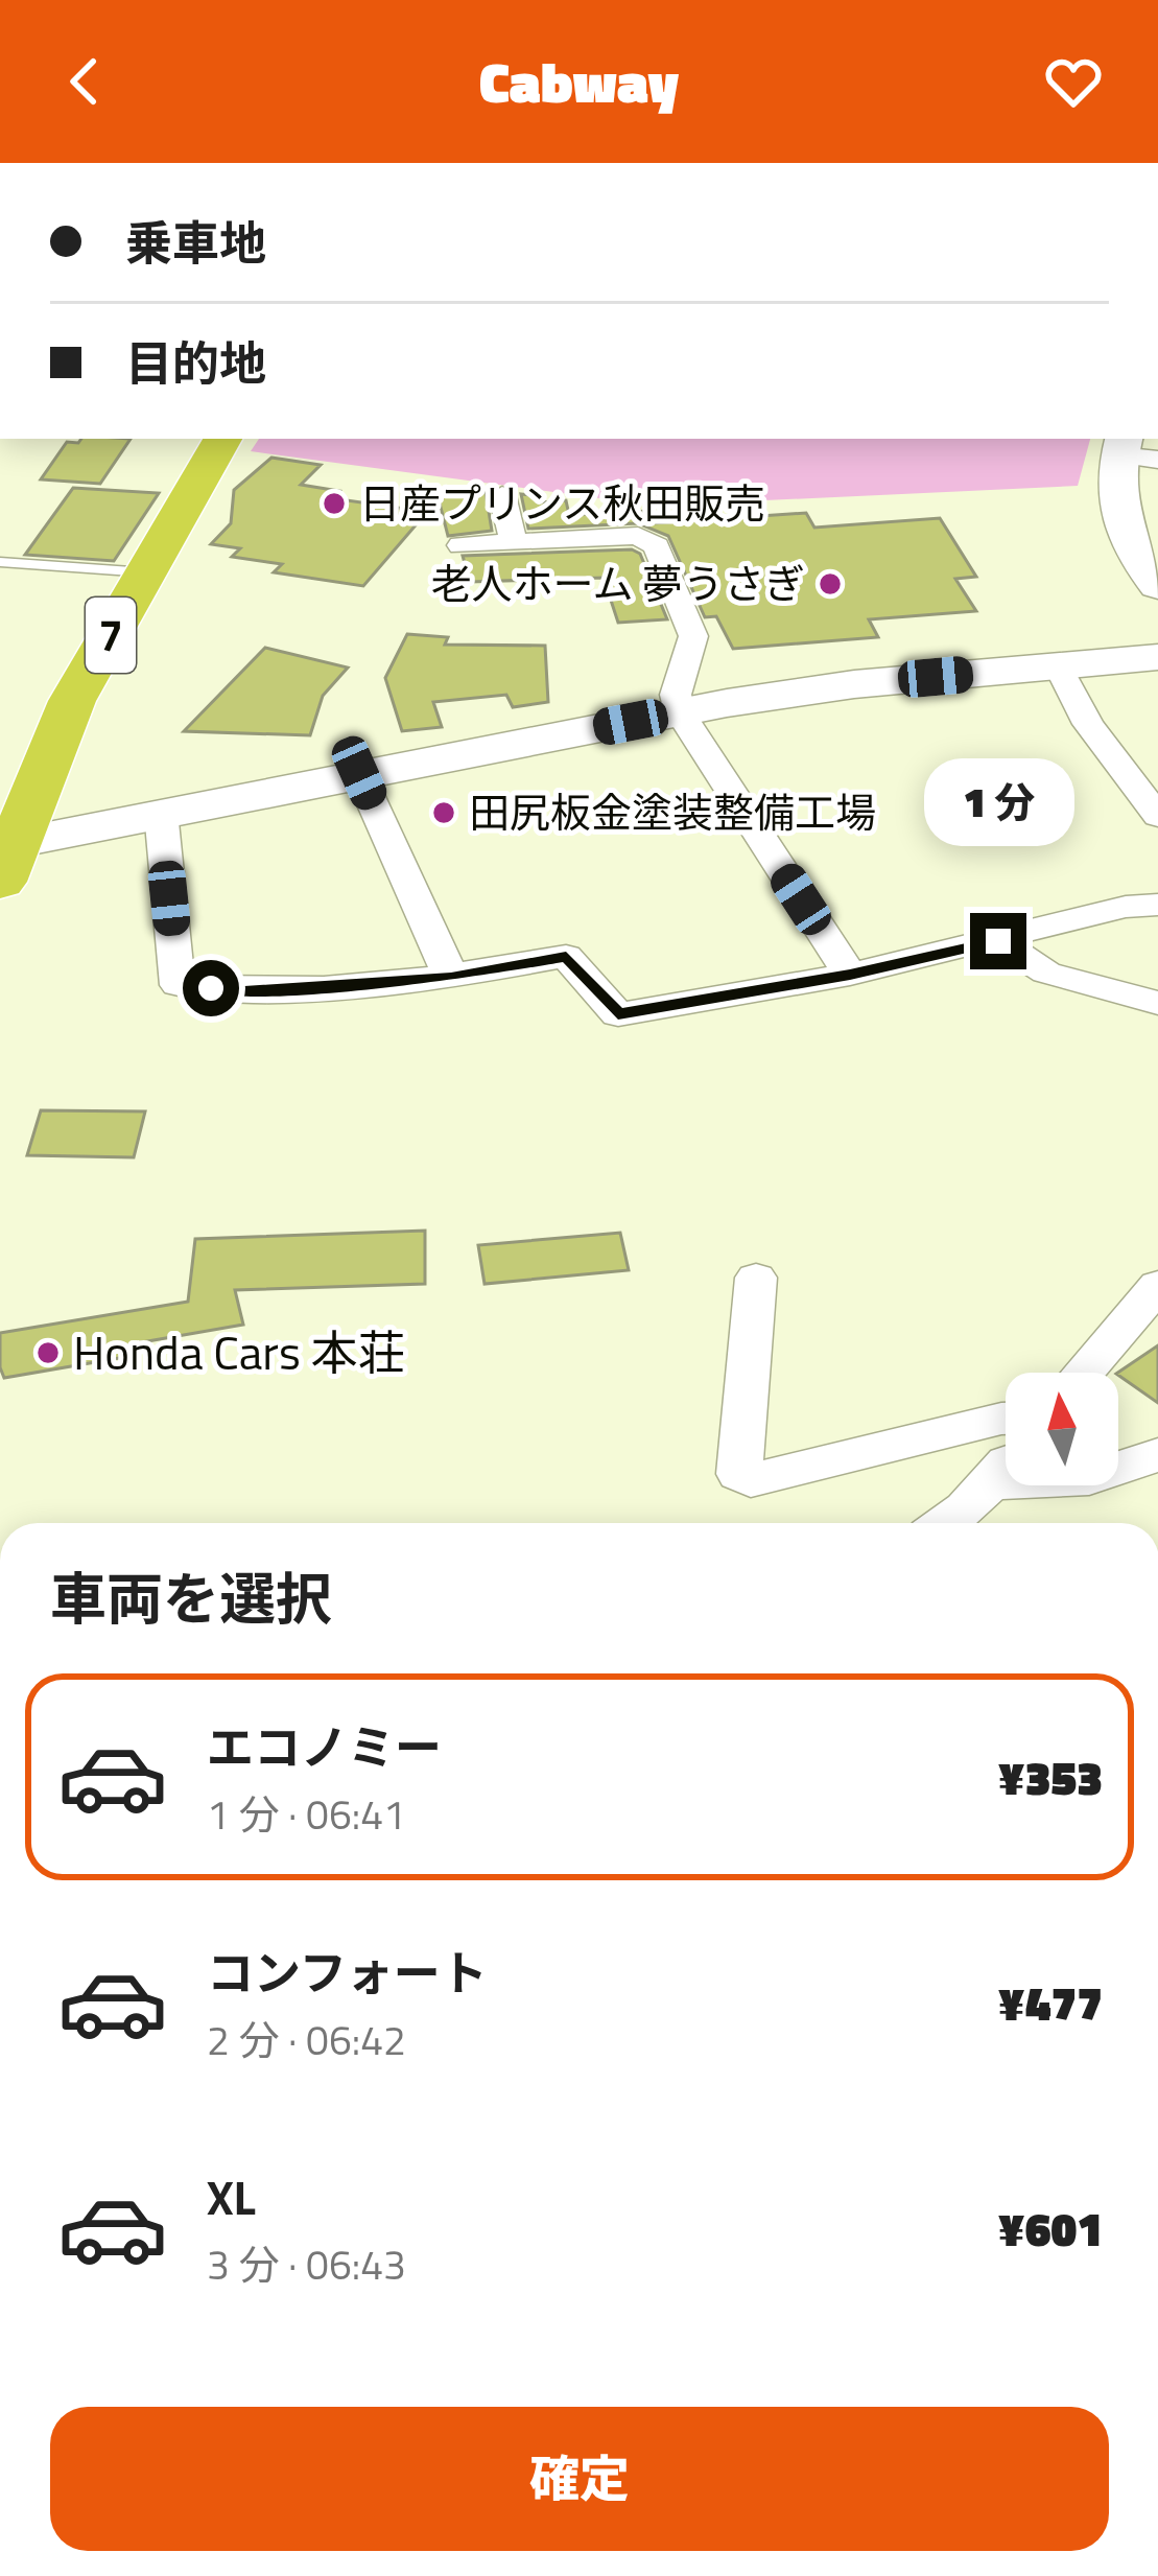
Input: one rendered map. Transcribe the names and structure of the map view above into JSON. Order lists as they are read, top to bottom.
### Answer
{
  "streets": {
    "highway": ["7"]
  },
  "places": [
    "日産プリンス秋田販売",
    "老人ホーム 夢うさぎ",
    "田尻板金塗装整備工場",
    "Honda Cars 本荘"
  ],
  "north": "top",
  "page": {
    "header": "Cabway",
    "banner": ["乗車地", "目的地"],
    "bubble": "1 分",
    "heading": "車両を選択",
    "list": [
      {
        "name": "エコノミー",
        "note": "1 分 · 06:41",
        "value": "¥353"
      },
      {
        "name": "コンフォート",
        "note": "2 分 · 06:42",
        "value": "¥477"
      },
      {
        "name": "XL",
        "note": "3 分 · 06:43",
        "value": "¥601"
      }
    ],
    "buttons": "確定"
  }
}
